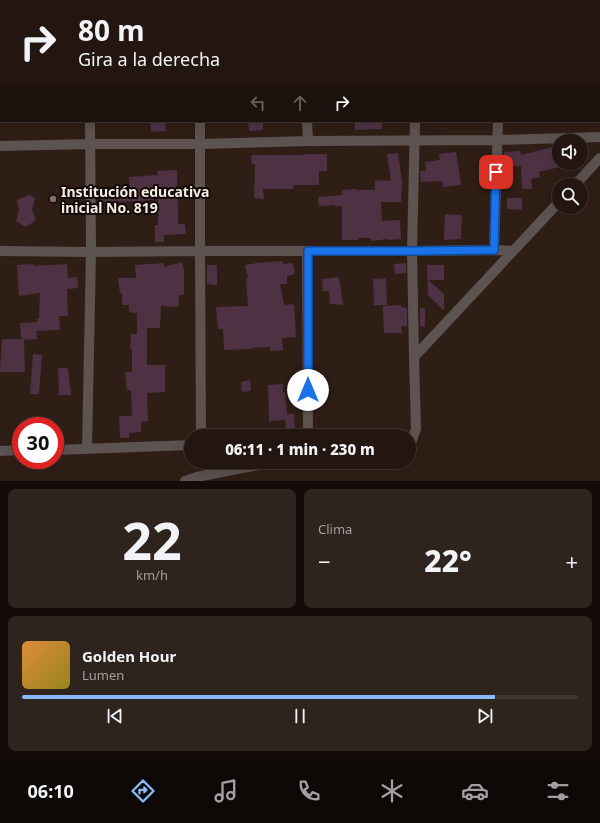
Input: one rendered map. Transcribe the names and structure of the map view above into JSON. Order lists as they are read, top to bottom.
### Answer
{
  "places": ["Institución educativa inicial No. 819"],
  "page": {
    "turn": ["80 m", "Gira a la derecha"],
    "limit": "30",
    "trip": "06:11 · 1 min · 230 m",
    "tile": [
      ["22", "km/h"],
      "Clima"
    ],
    "heat": ["−", "22°", "+"],
    "song": ["Golden Hour", "Lumen"],
    "tabs": "06:10"
  }
}
